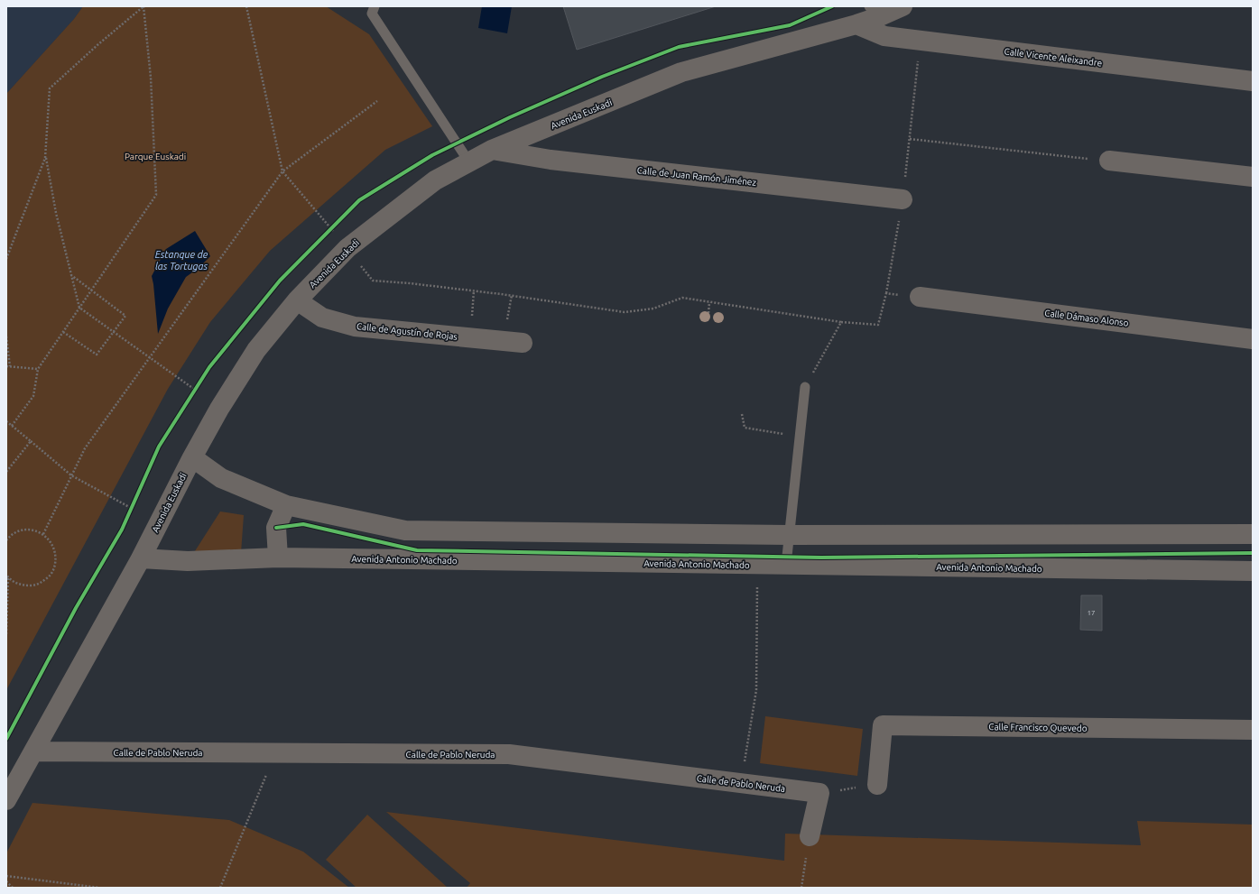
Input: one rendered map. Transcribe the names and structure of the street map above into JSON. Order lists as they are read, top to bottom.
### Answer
{
  "streets": {
    "street": [
      "Calle Vicente Aleixandre",
      "Avenida Euskadi",
      "Calle de Juan Ramón Jiménez",
      "Calle Dámaso Alonso",
      "Calle de Agustín de Rojas",
      "Avenida Antonio Machado",
      "Calle Francisco Quevedo",
      "Calle de Pablo Neruda"
    ]
  },
  "crossings": [
    ["Calle Vicente Aleixandre", "Avenida Euskadi"],
    ["Avenida Euskadi", "Calle de Juan Ramón Jiménez"],
    ["Avenida Euskadi", "Calle de Agustín de Rojas"],
    ["Avenida Euskadi", "Avenida Antonio Machado"],
    ["Avenida Euskadi", "Calle de Pablo Neruda"]
  ],
  "water": ["Estanque de las Tortugas"],
  "parks": ["Parque Euskadi"],
  "house_numbers": ["17"]
}
